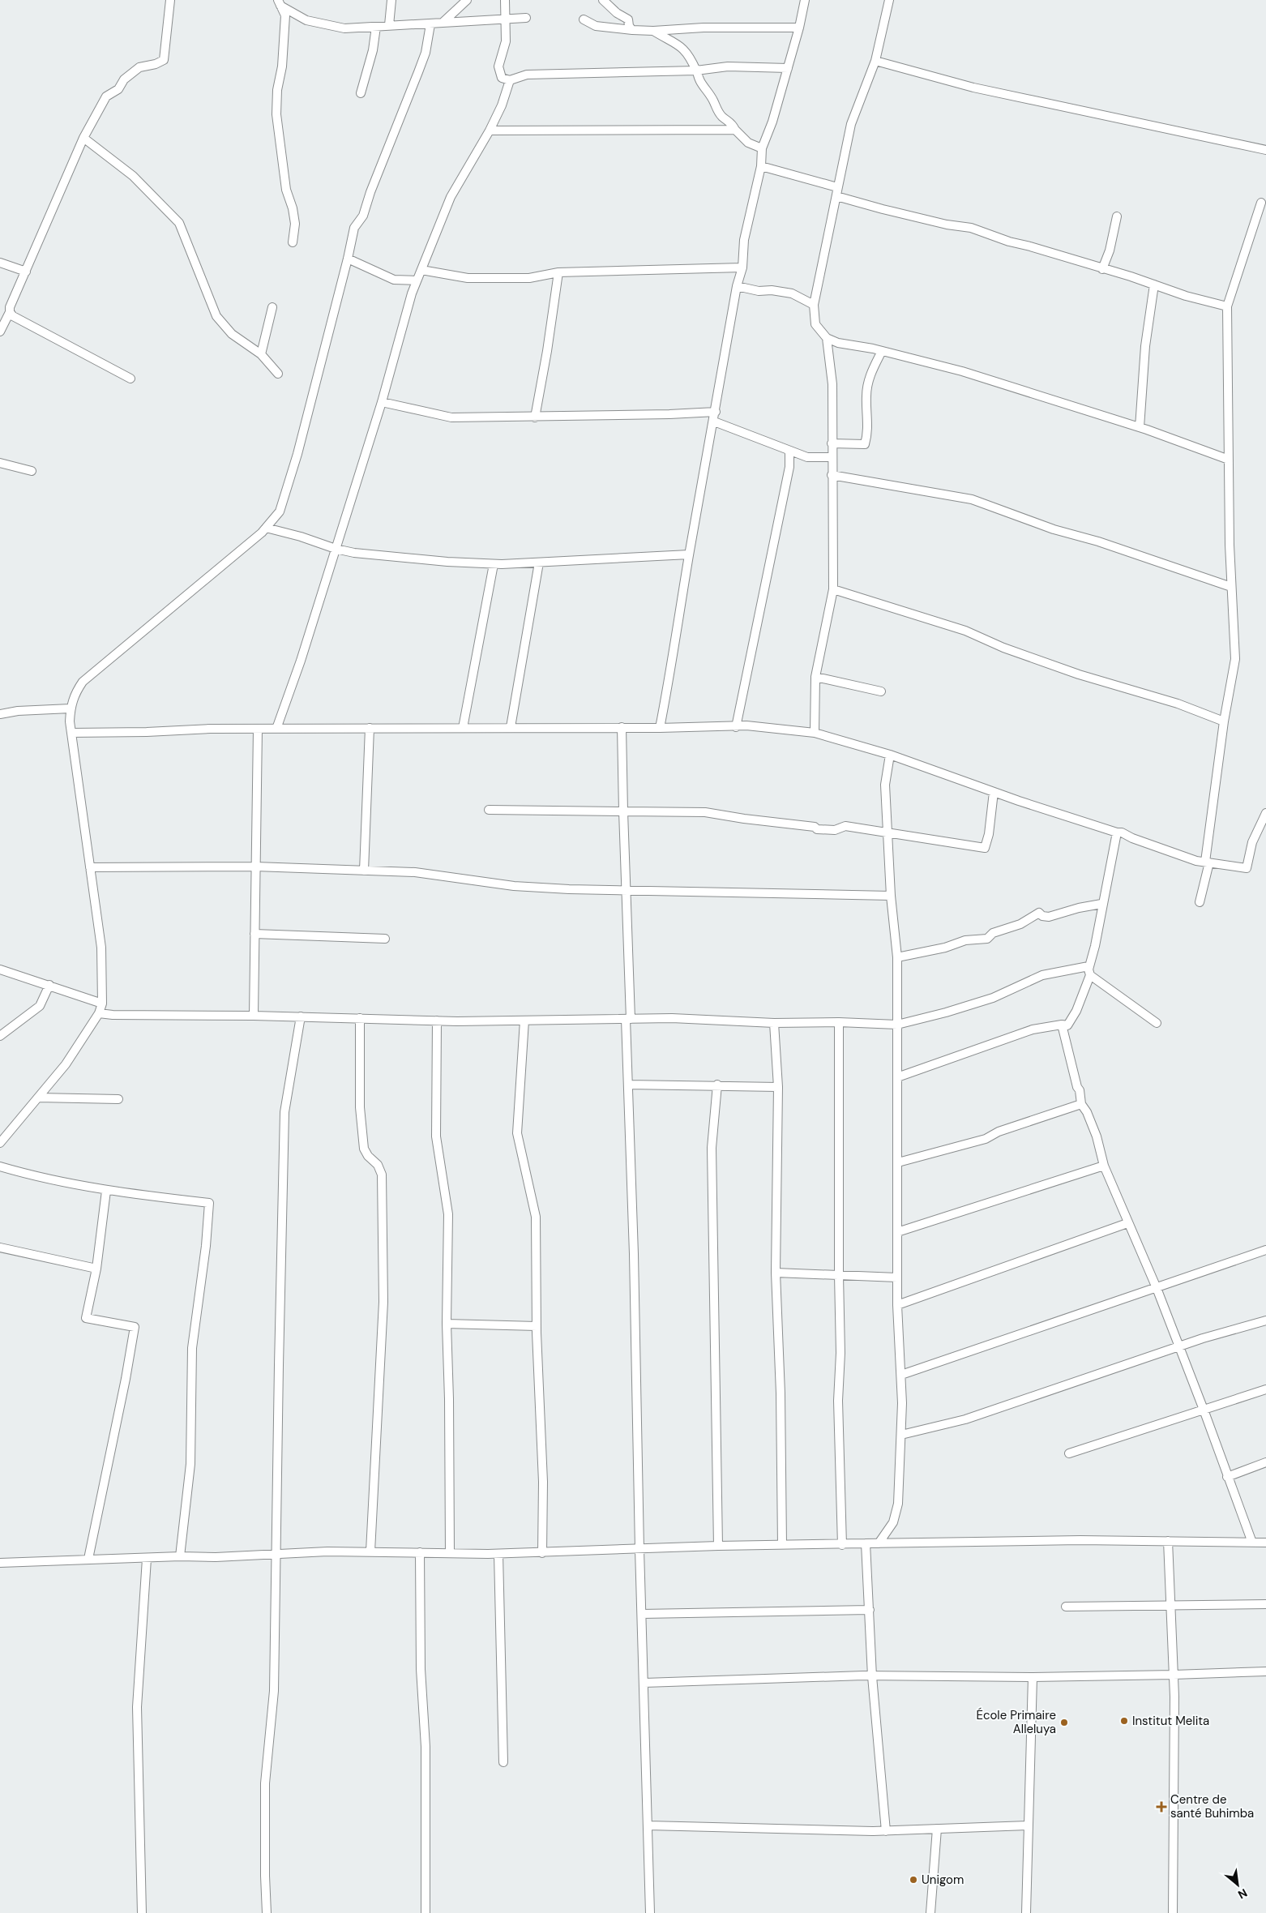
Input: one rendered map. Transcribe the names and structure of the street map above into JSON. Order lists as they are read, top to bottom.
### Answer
{
  "places": {
    "other": ["Institut Melita", "École Primaire Alleluya", "Unigom"],
    "health": ["Centre de santé Buhimba"]
  },
  "north": "bottom right"
}
